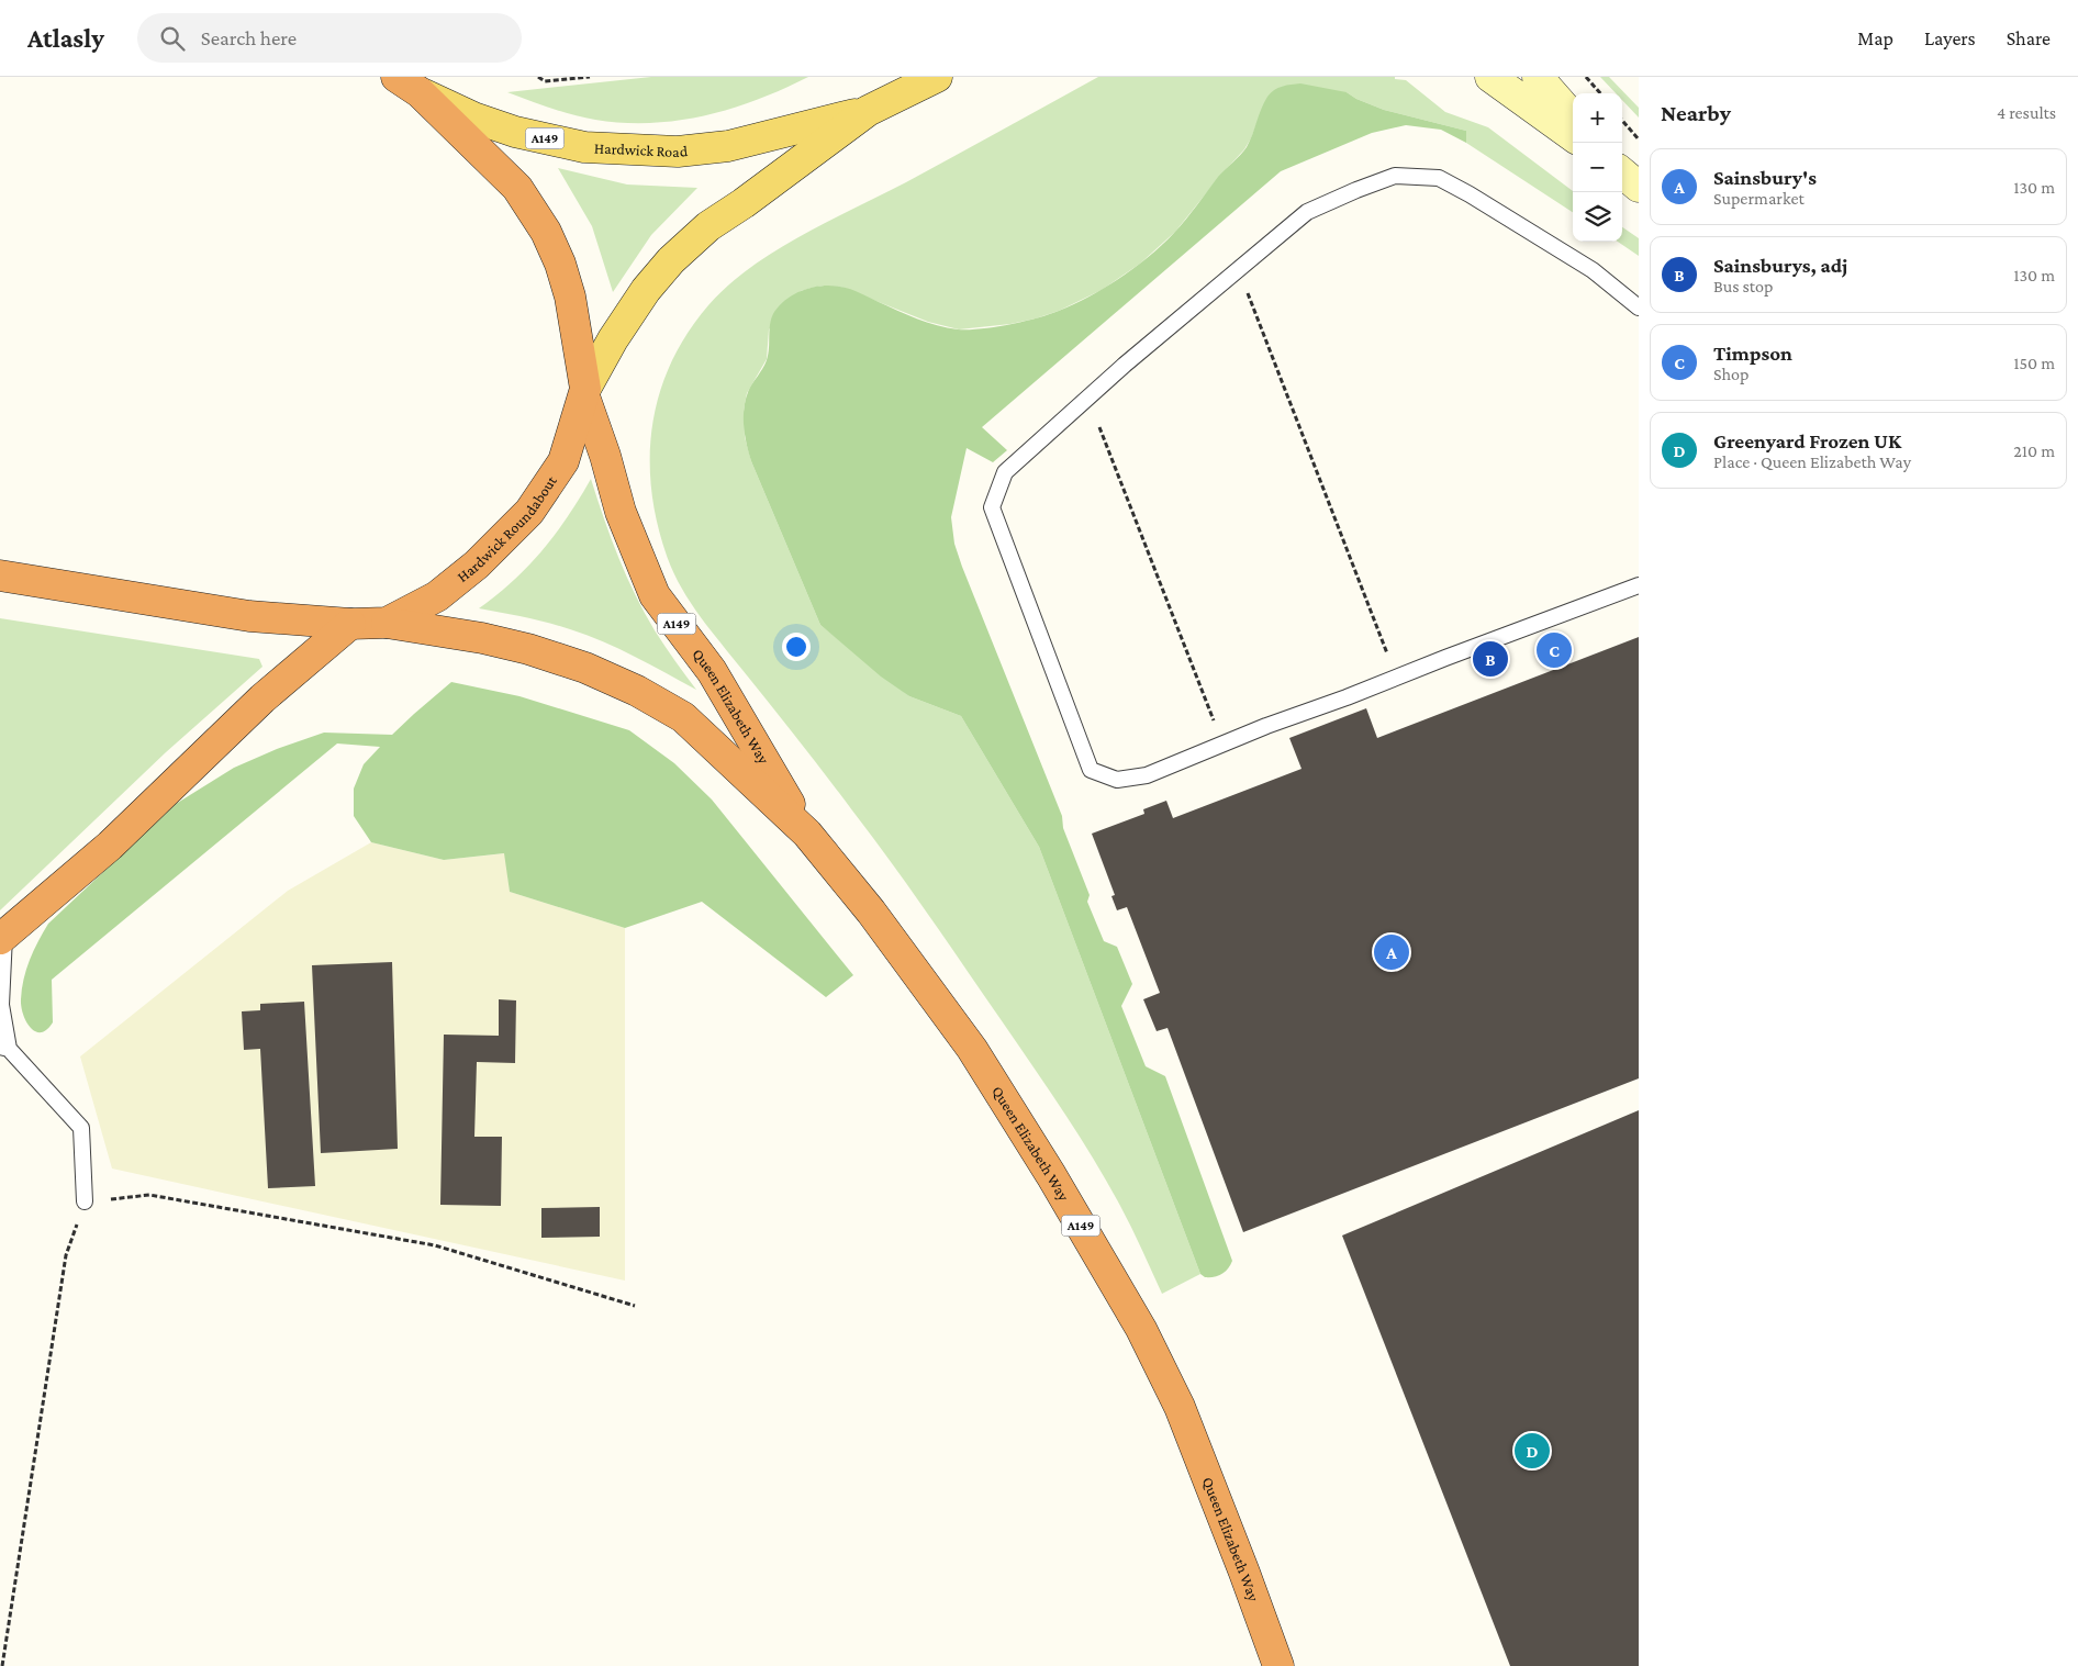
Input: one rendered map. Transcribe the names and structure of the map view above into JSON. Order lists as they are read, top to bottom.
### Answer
{
  "streets": {
    "highway": ["A149", "Hardwick Roundabout", "Queen Elizabeth Way"],
    "main road": ["Hardwick Road"]
  },
  "crossings": [
    ["Hardwick Road", "Hardwick Roundabout"],
    ["Hardwick Road", "Queen Elizabeth Way"],
    ["Hardwick Roundabout", "Queen Elizabeth Way"]
  ],
  "page": {
    "header": "Atlasly",
    "search": "Search here",
    "nav": ["Map", "Layers", "Share"],
    "heading": ["Nearby", "4 results"],
    "map_buttons": ["+", "−"],
    "list": [
      {
        "mark": "A",
        "name": "Sainsbury's",
        "note": "Supermarket",
        "value": "130 m"
      },
      {
        "mark": "B",
        "name": "Sainsburys, adj",
        "note": "Bus stop",
        "value": "130 m"
      },
      {
        "mark": "C",
        "name": "Timpson",
        "note": "Shop",
        "value": "150 m"
      },
      {
        "mark": "D",
        "name": "Greenyard Frozen UK",
        "note": "Place · Queen Elizabeth Way",
        "value": "210 m"
      }
    ],
    "pins": [
      "C",
      "B",
      "A",
      "D"
    ]
  }
}
